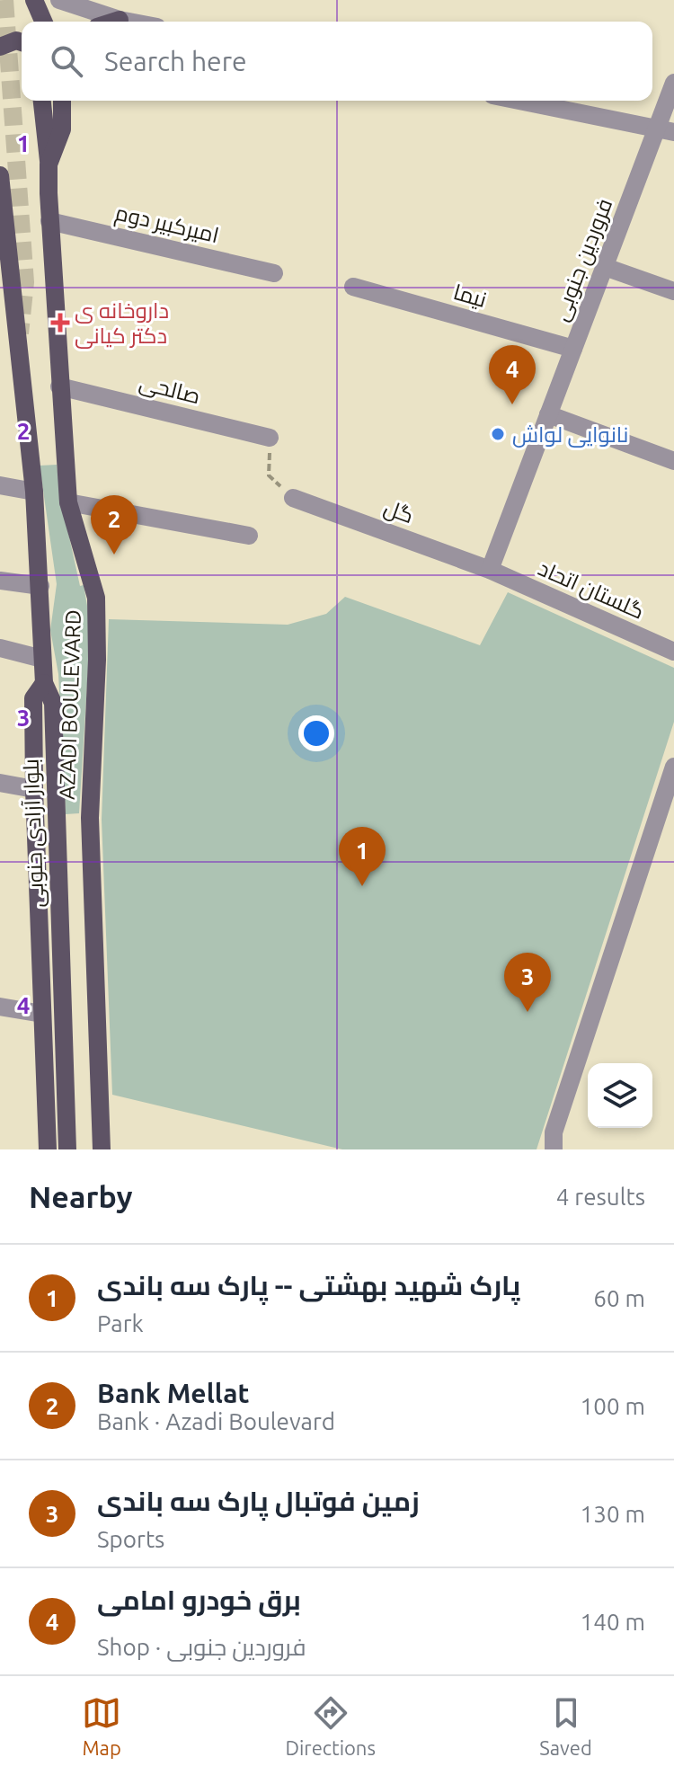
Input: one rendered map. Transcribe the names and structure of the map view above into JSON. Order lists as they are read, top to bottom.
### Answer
{
  "streets": {
    "main road": ["AZADI BOULEVARD", "بلوار آزادی جنوبی"],
    "street": [
      "امیرکبیر دوم",
      "فروردین جنوبی",
      "نیما",
      "صالحی",
      "گل",
      "گلستان اتحاد"
    ]
  },
  "crossings": [
    ["امیرکبیر دوم", "AZADI BOULEVARD"],
    ["فروردین جنوبی", "نیما"],
    ["فروردین جنوبی", "گل"],
    ["فروردین جنوبی", "گلستان اتحاد"],
    ["صالحی", "AZADI BOULEVARD"],
    ["گل", "گلستان اتحاد"]
  ],
  "places": {
    "health": ["داروخانه ی دکتر کیانی"],
    "other": ["نانوایی لواش"]
  },
  "page": {
    "search": "Search here",
    "pins": [
      "4",
      "2",
      "1",
      "3"
    ],
    "heading": ["Nearby", "4 results"],
    "list": [
      {
        "mark": "1",
        "name": "پارک شهید بهشتی -- پارک سه باندی",
        "note": "Park",
        "value": "60 m"
      },
      {
        "mark": "2",
        "name": "Bank Mellat",
        "note": "Bank · Azadi Boulevard",
        "value": "100 m"
      },
      {
        "mark": "3",
        "name": "زمین فوتبال پارک سه باندی",
        "note": "Sports",
        "value": "130 m"
      },
      {
        "mark": "4",
        "name": "برق خودرو امامی",
        "note": "Shop · فروردین جنوبی",
        "value": "140 m"
      }
    ],
    "nav": ["Map", "Directions", "Saved"]
  },
  "grid": {
    "rows": [
      "1",
      "2",
      "3",
      "4"
    ]
  }
}
